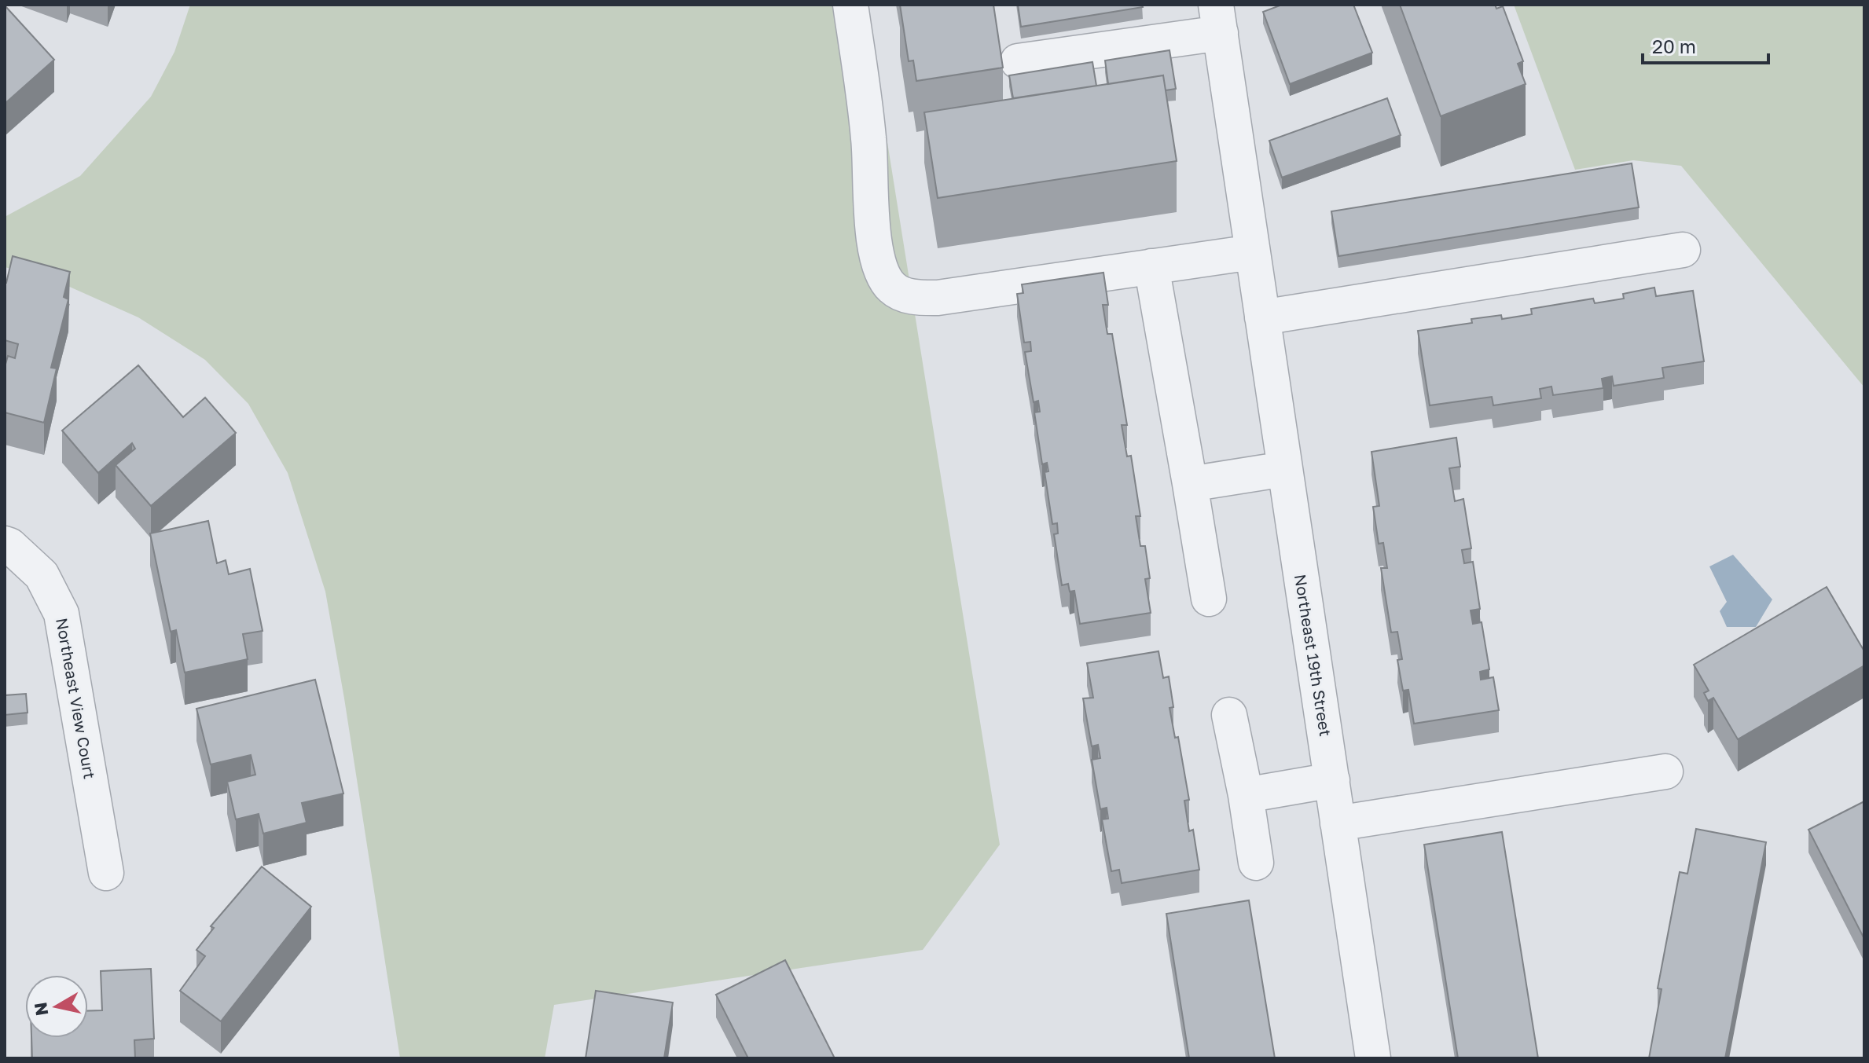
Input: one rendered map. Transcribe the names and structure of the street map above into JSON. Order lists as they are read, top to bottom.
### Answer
{
  "streets": {
    "street": ["Northeast 19th Street", "Northeast View Court"]
  },
  "scale_bar": "20 m",
  "north": "left"
}
